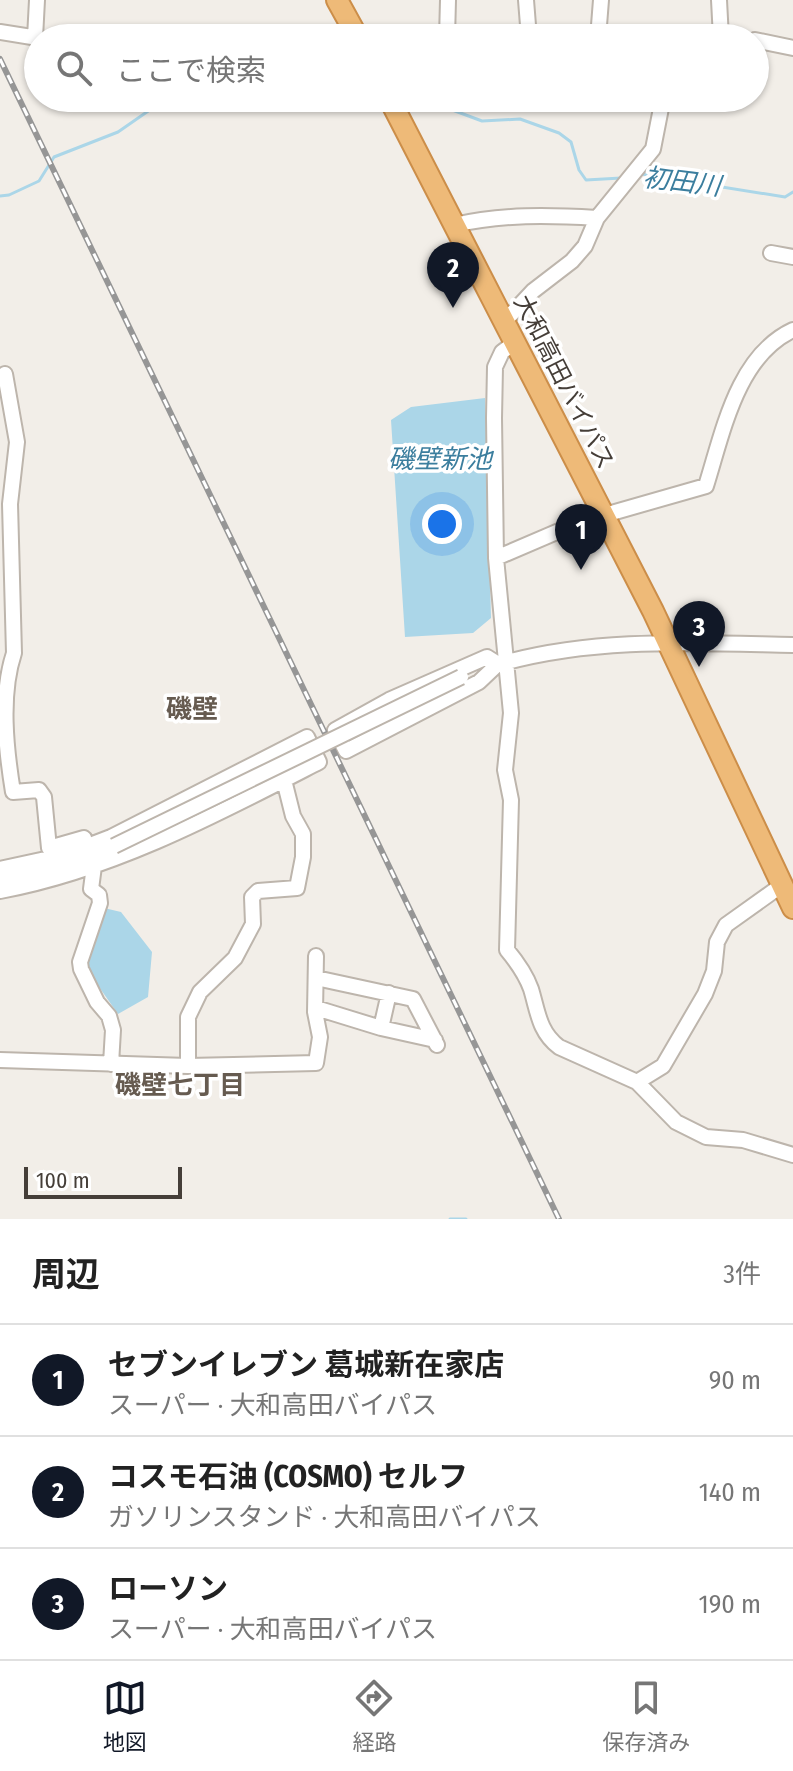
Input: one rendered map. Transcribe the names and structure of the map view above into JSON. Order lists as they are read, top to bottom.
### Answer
{
  "streets": {
    "highway": ["大和高田バイパス"]
  },
  "districts": ["磯壁", "磯壁七丁目"],
  "water": ["初田川", "磯壁新池"],
  "scale_bar": "100 m",
  "page": {
    "search": "ここで検索",
    "pins": ["2", "1", "3"],
    "scale": "100 m",
    "heading": ["周辺", "3件"],
    "list": [
      {
        "mark": "1",
        "name": "セブンイレブン 葛城新在家店",
        "note": "スーパー · 大和高田バイパス",
        "value": "90 m"
      },
      {
        "mark": "2",
        "name": "コスモ石油 (COSMO) セルフ",
        "note": "ガソリンスタンド · 大和高田バイパス",
        "value": "140 m"
      },
      {
        "mark": "3",
        "name": "ローソン",
        "note": "スーパー · 大和高田バイパス",
        "value": "190 m"
      }
    ],
    "nav": ["地図", "経路", "保存済み"]
  }
}
